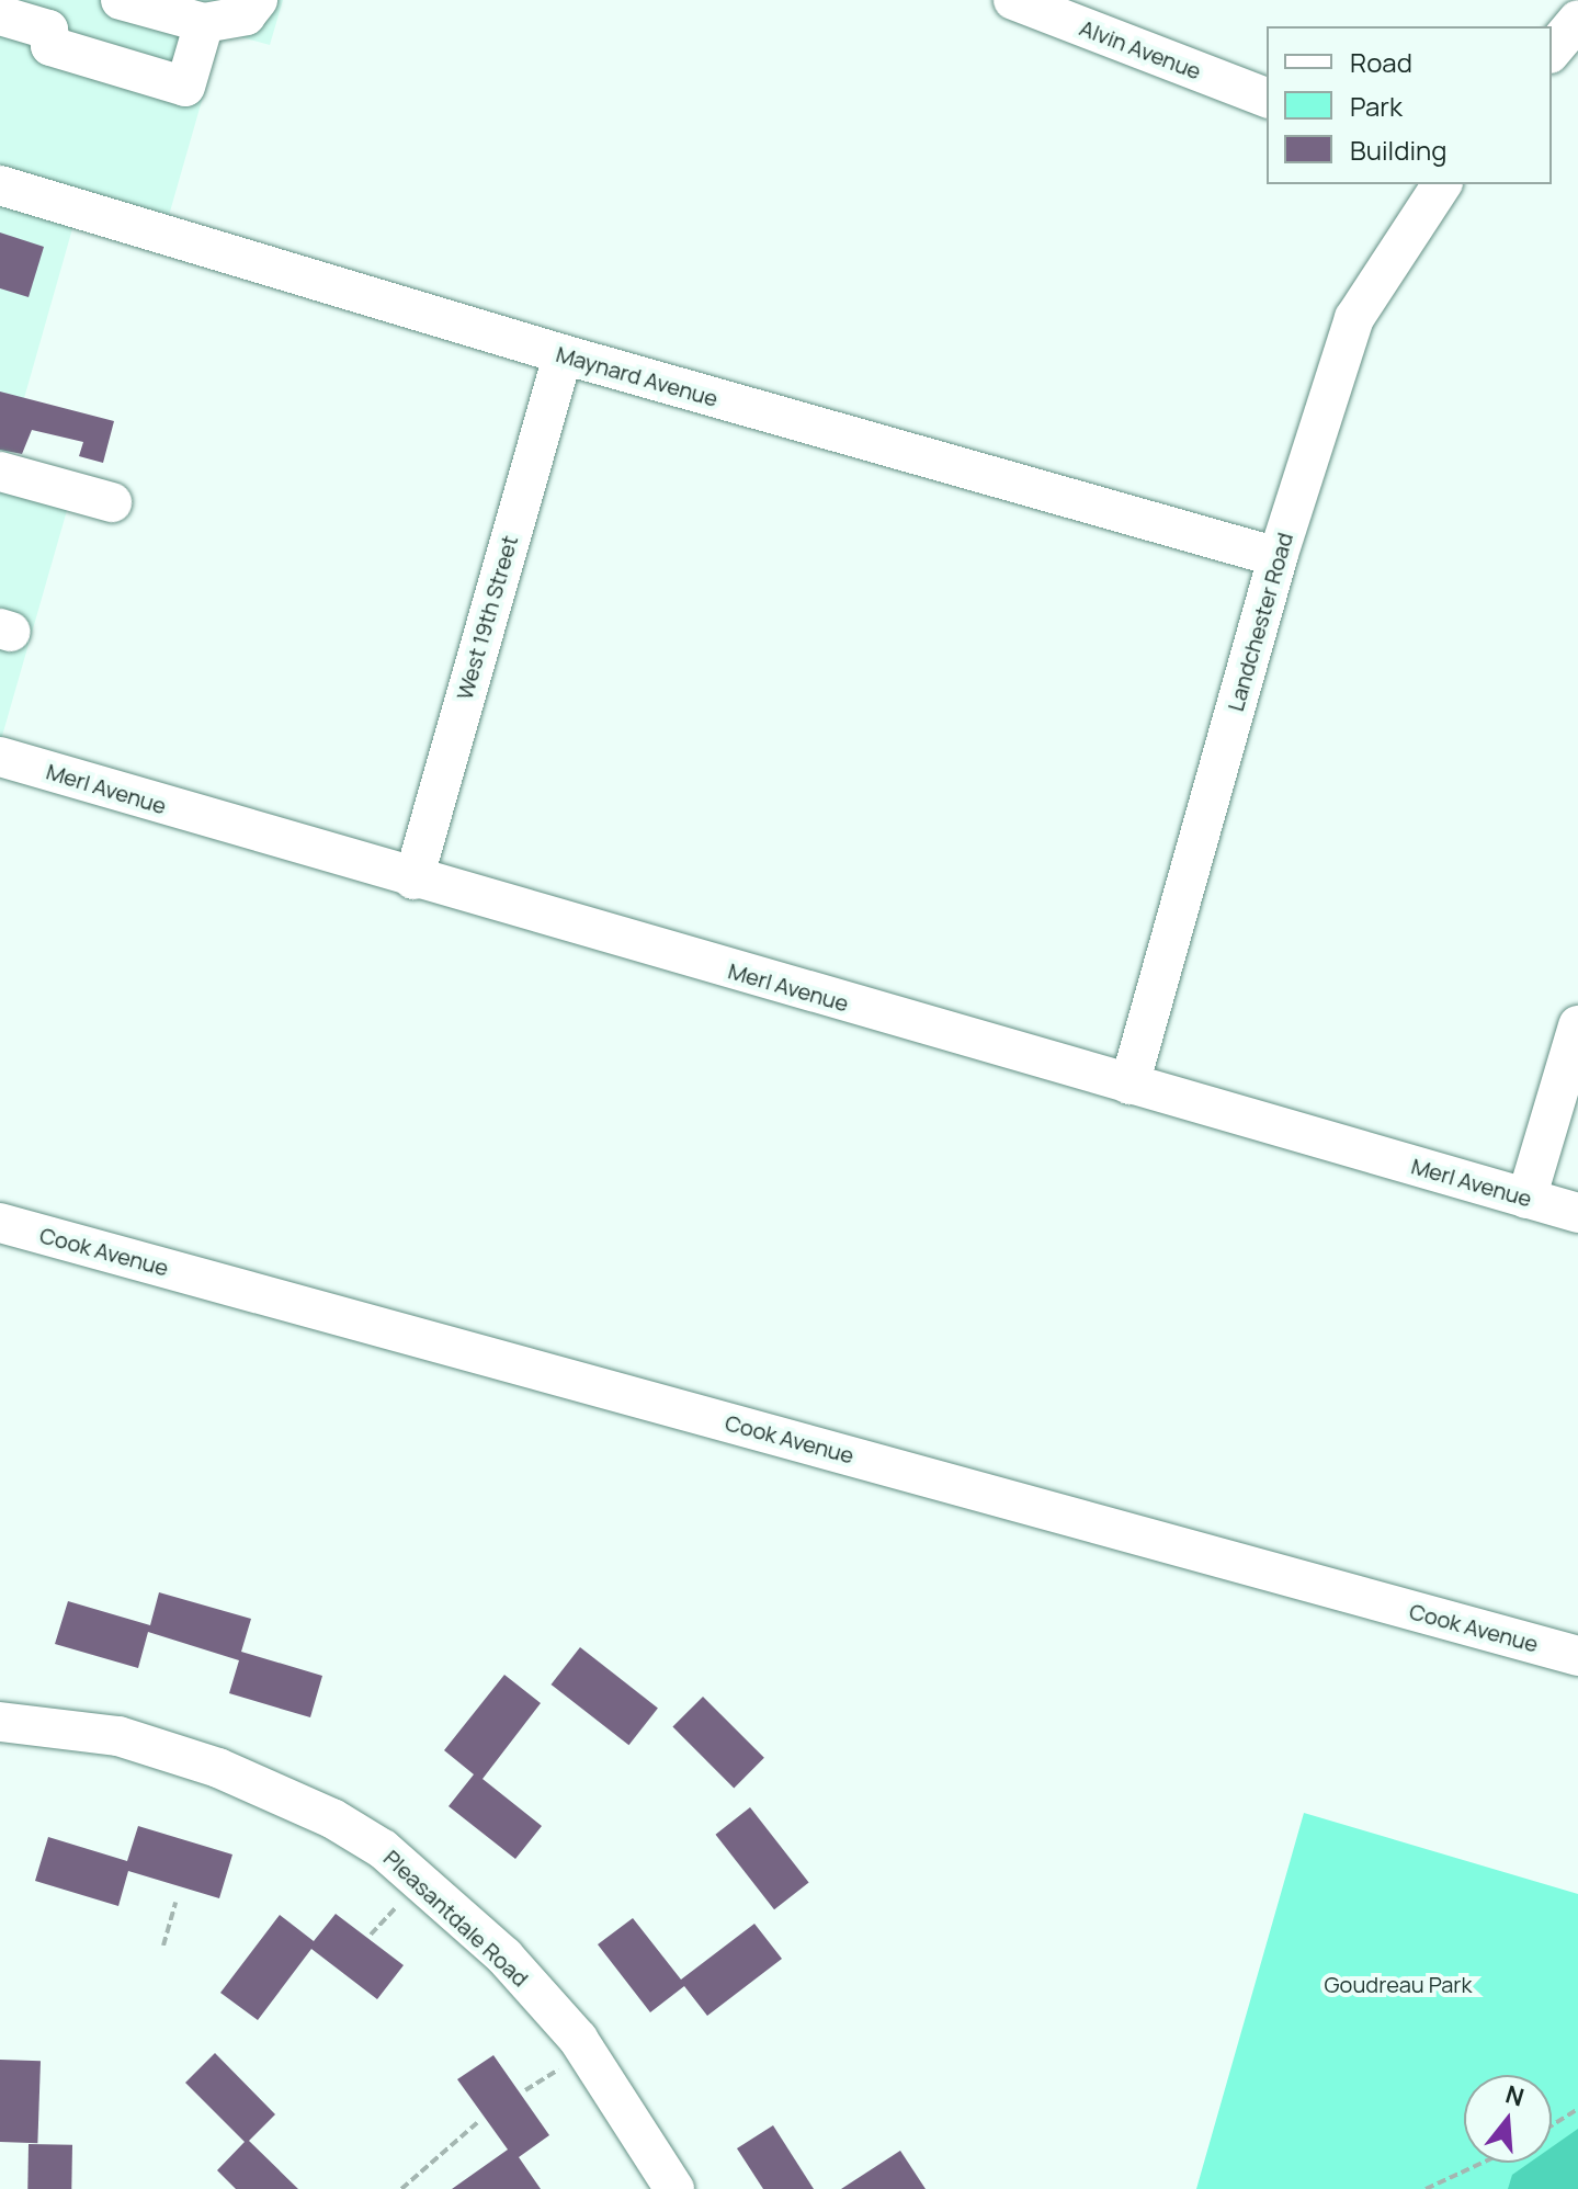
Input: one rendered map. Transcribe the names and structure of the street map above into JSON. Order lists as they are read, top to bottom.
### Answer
{
  "streets": {
    "street": [
      "Alvin Avenue",
      "Maynard Avenue",
      "West 19th Street",
      "Landchester Road",
      "Merl Avenue",
      "Cook Avenue",
      "Pleasantdale Road"
    ]
  },
  "crossings": [
    ["Maynard Avenue", "West 19th Street"],
    ["Maynard Avenue", "Landchester Road"],
    ["West 19th Street", "Merl Avenue"],
    ["Landchester Road", "Merl Avenue"]
  ],
  "parks": ["Goudreau Park"],
  "legend": ["Road", "Park", "Building"],
  "north": "top"
}
